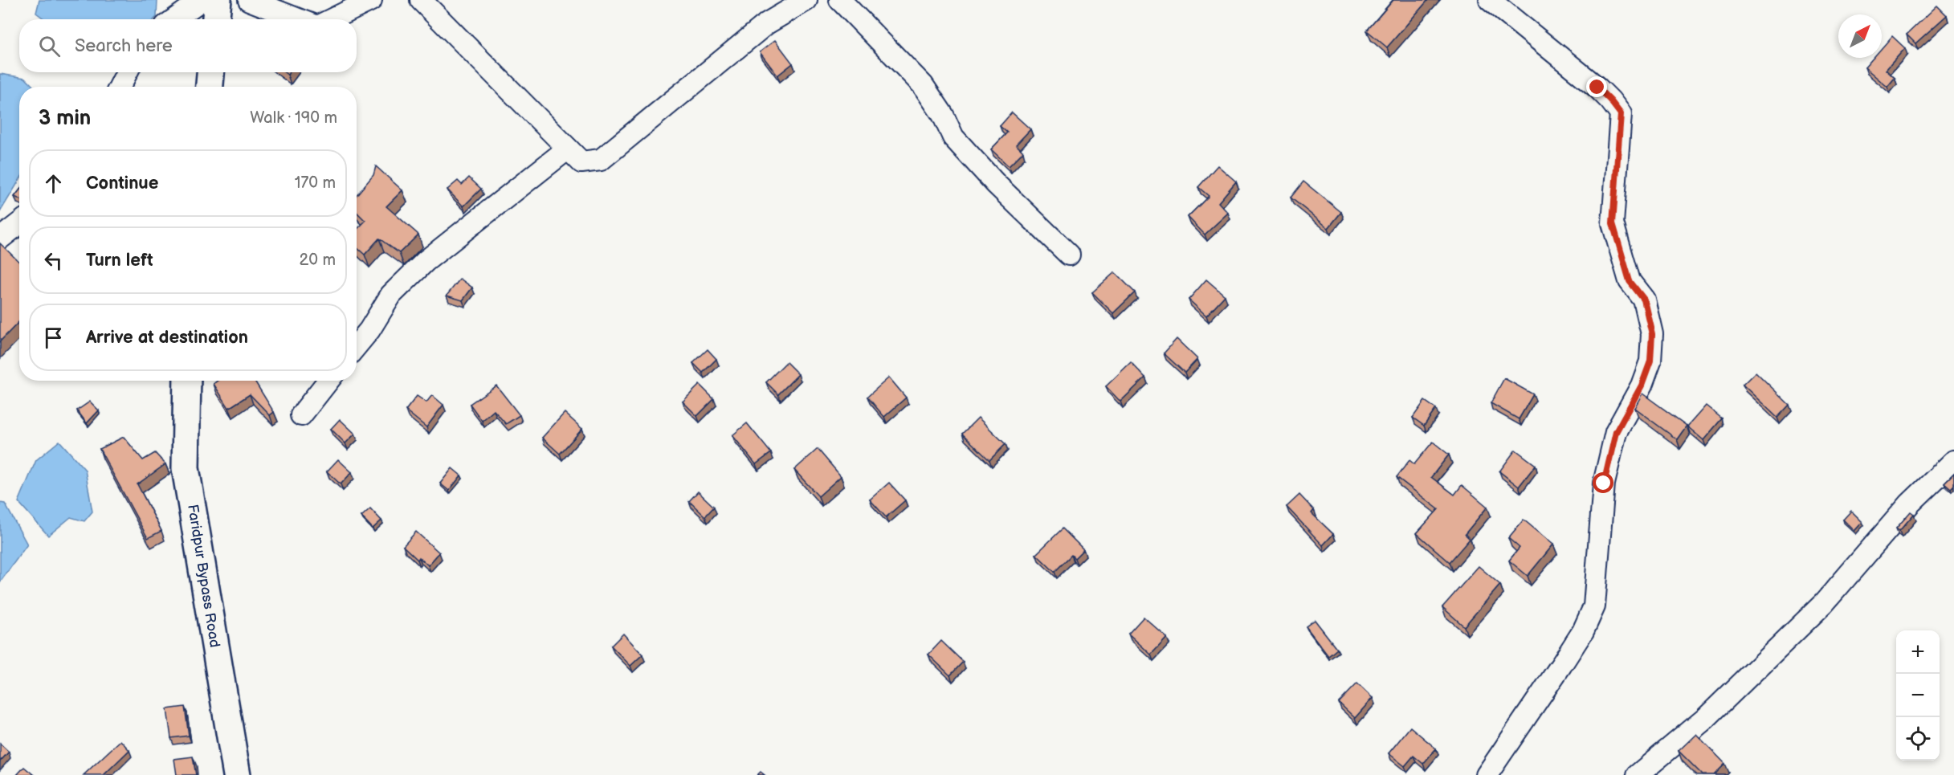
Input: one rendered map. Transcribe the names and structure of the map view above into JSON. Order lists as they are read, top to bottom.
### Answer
{
  "streets": {
    "highway": ["Faridpur Bypass Road"]
  },
  "north": "top right",
  "page": {
    "search": "Search here",
    "heading": ["3 min", "Walk · 190 m"],
    "list": [
      ["Continue", "170 m"],
      ["Turn left", "20 m"],
      "Arrive at destination"
    ],
    "map_buttons": ["+", "−"]
  }
}
